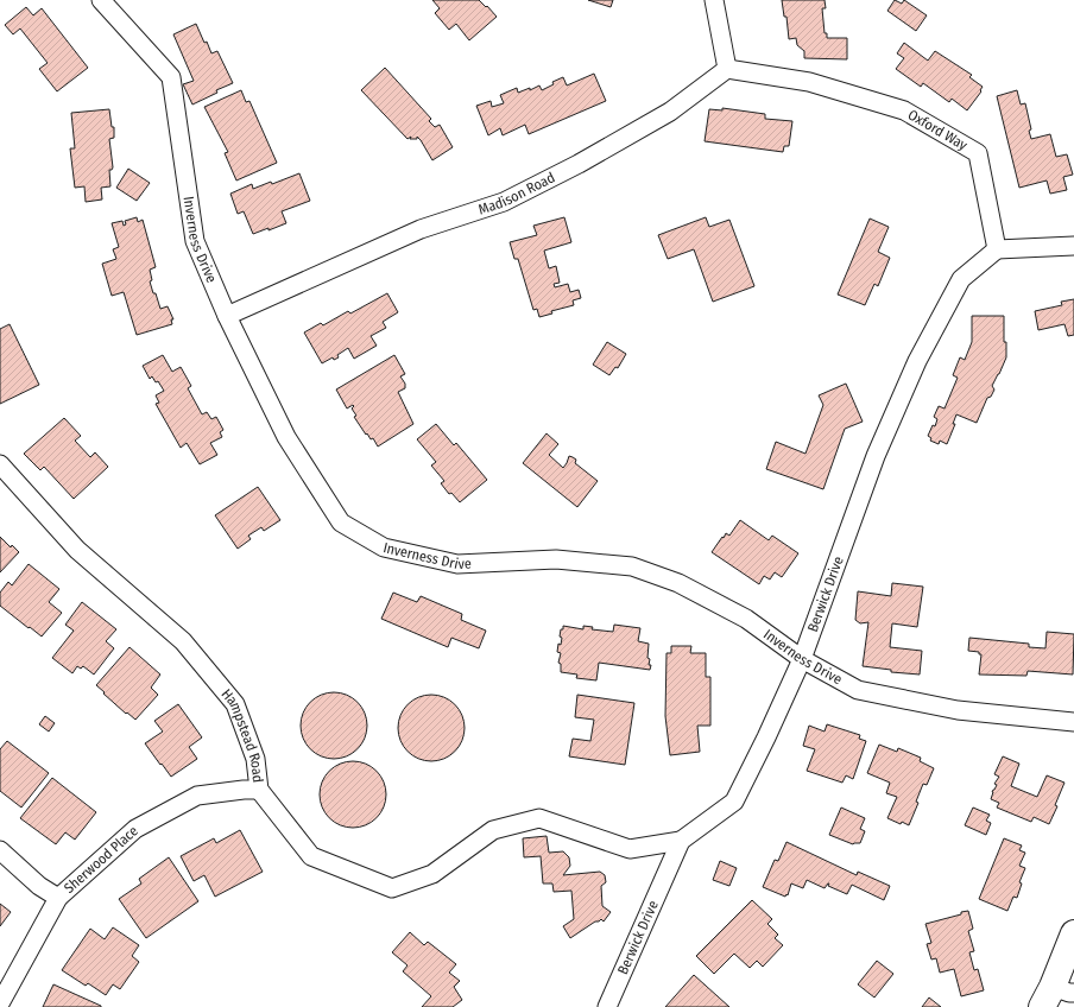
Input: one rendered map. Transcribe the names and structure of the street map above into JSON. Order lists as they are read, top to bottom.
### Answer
{
  "streets": {
    "street": [
      "Oxford Way",
      "Madison Road",
      "Inverness Drive",
      "Berwick Drive",
      "Hampstead Road",
      "Sherwood Place"
    ]
  },
  "crossings": [
    ["Oxford Way", "Madison Road"],
    ["Oxford Way", "Berwick Drive"],
    ["Madison Road", "Inverness Drive"],
    ["Inverness Drive", "Berwick Drive"],
    ["Berwick Drive", "Hampstead Road"],
    ["Hampstead Road", "Sherwood Place"]
  ]
}
